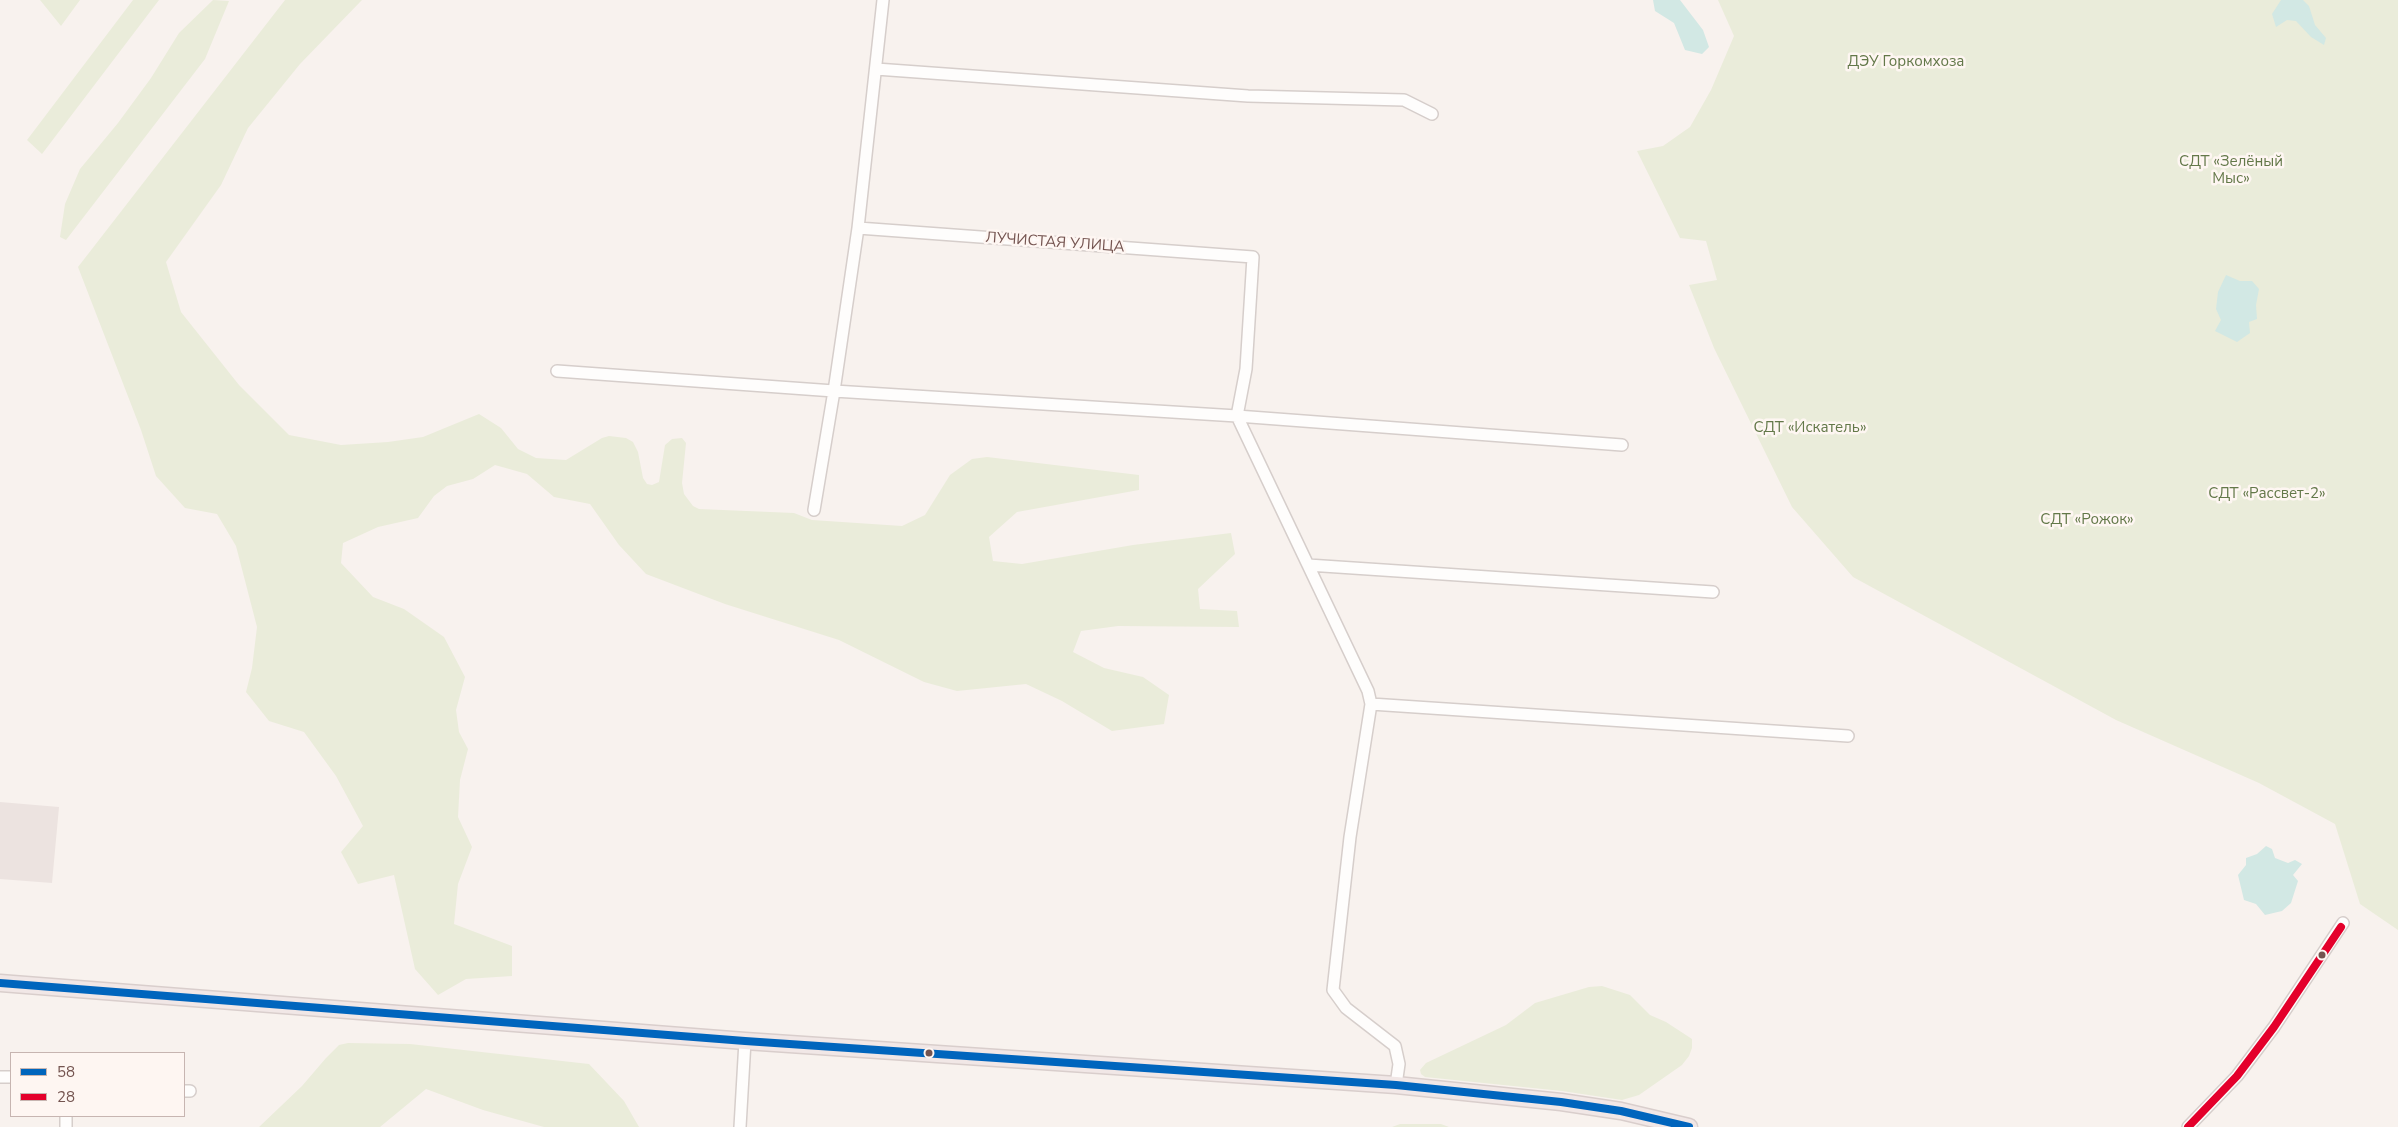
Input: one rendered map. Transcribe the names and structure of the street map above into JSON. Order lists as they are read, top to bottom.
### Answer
{
  "streets": {
    "street": ["ЛУЧИСТАЯ УЛИЦА"]
  },
  "parks": [
    "ДЭУ Горкомхоза",
    "СДТ «Зелёный Мыс»",
    "СДТ «Искатель»",
    "СДТ «Рассвет-2»",
    "СДТ «Рожок»"
  ],
  "lines": ["transit line 28", "transit line 58"],
  "legend": ["58", "28"]
}
